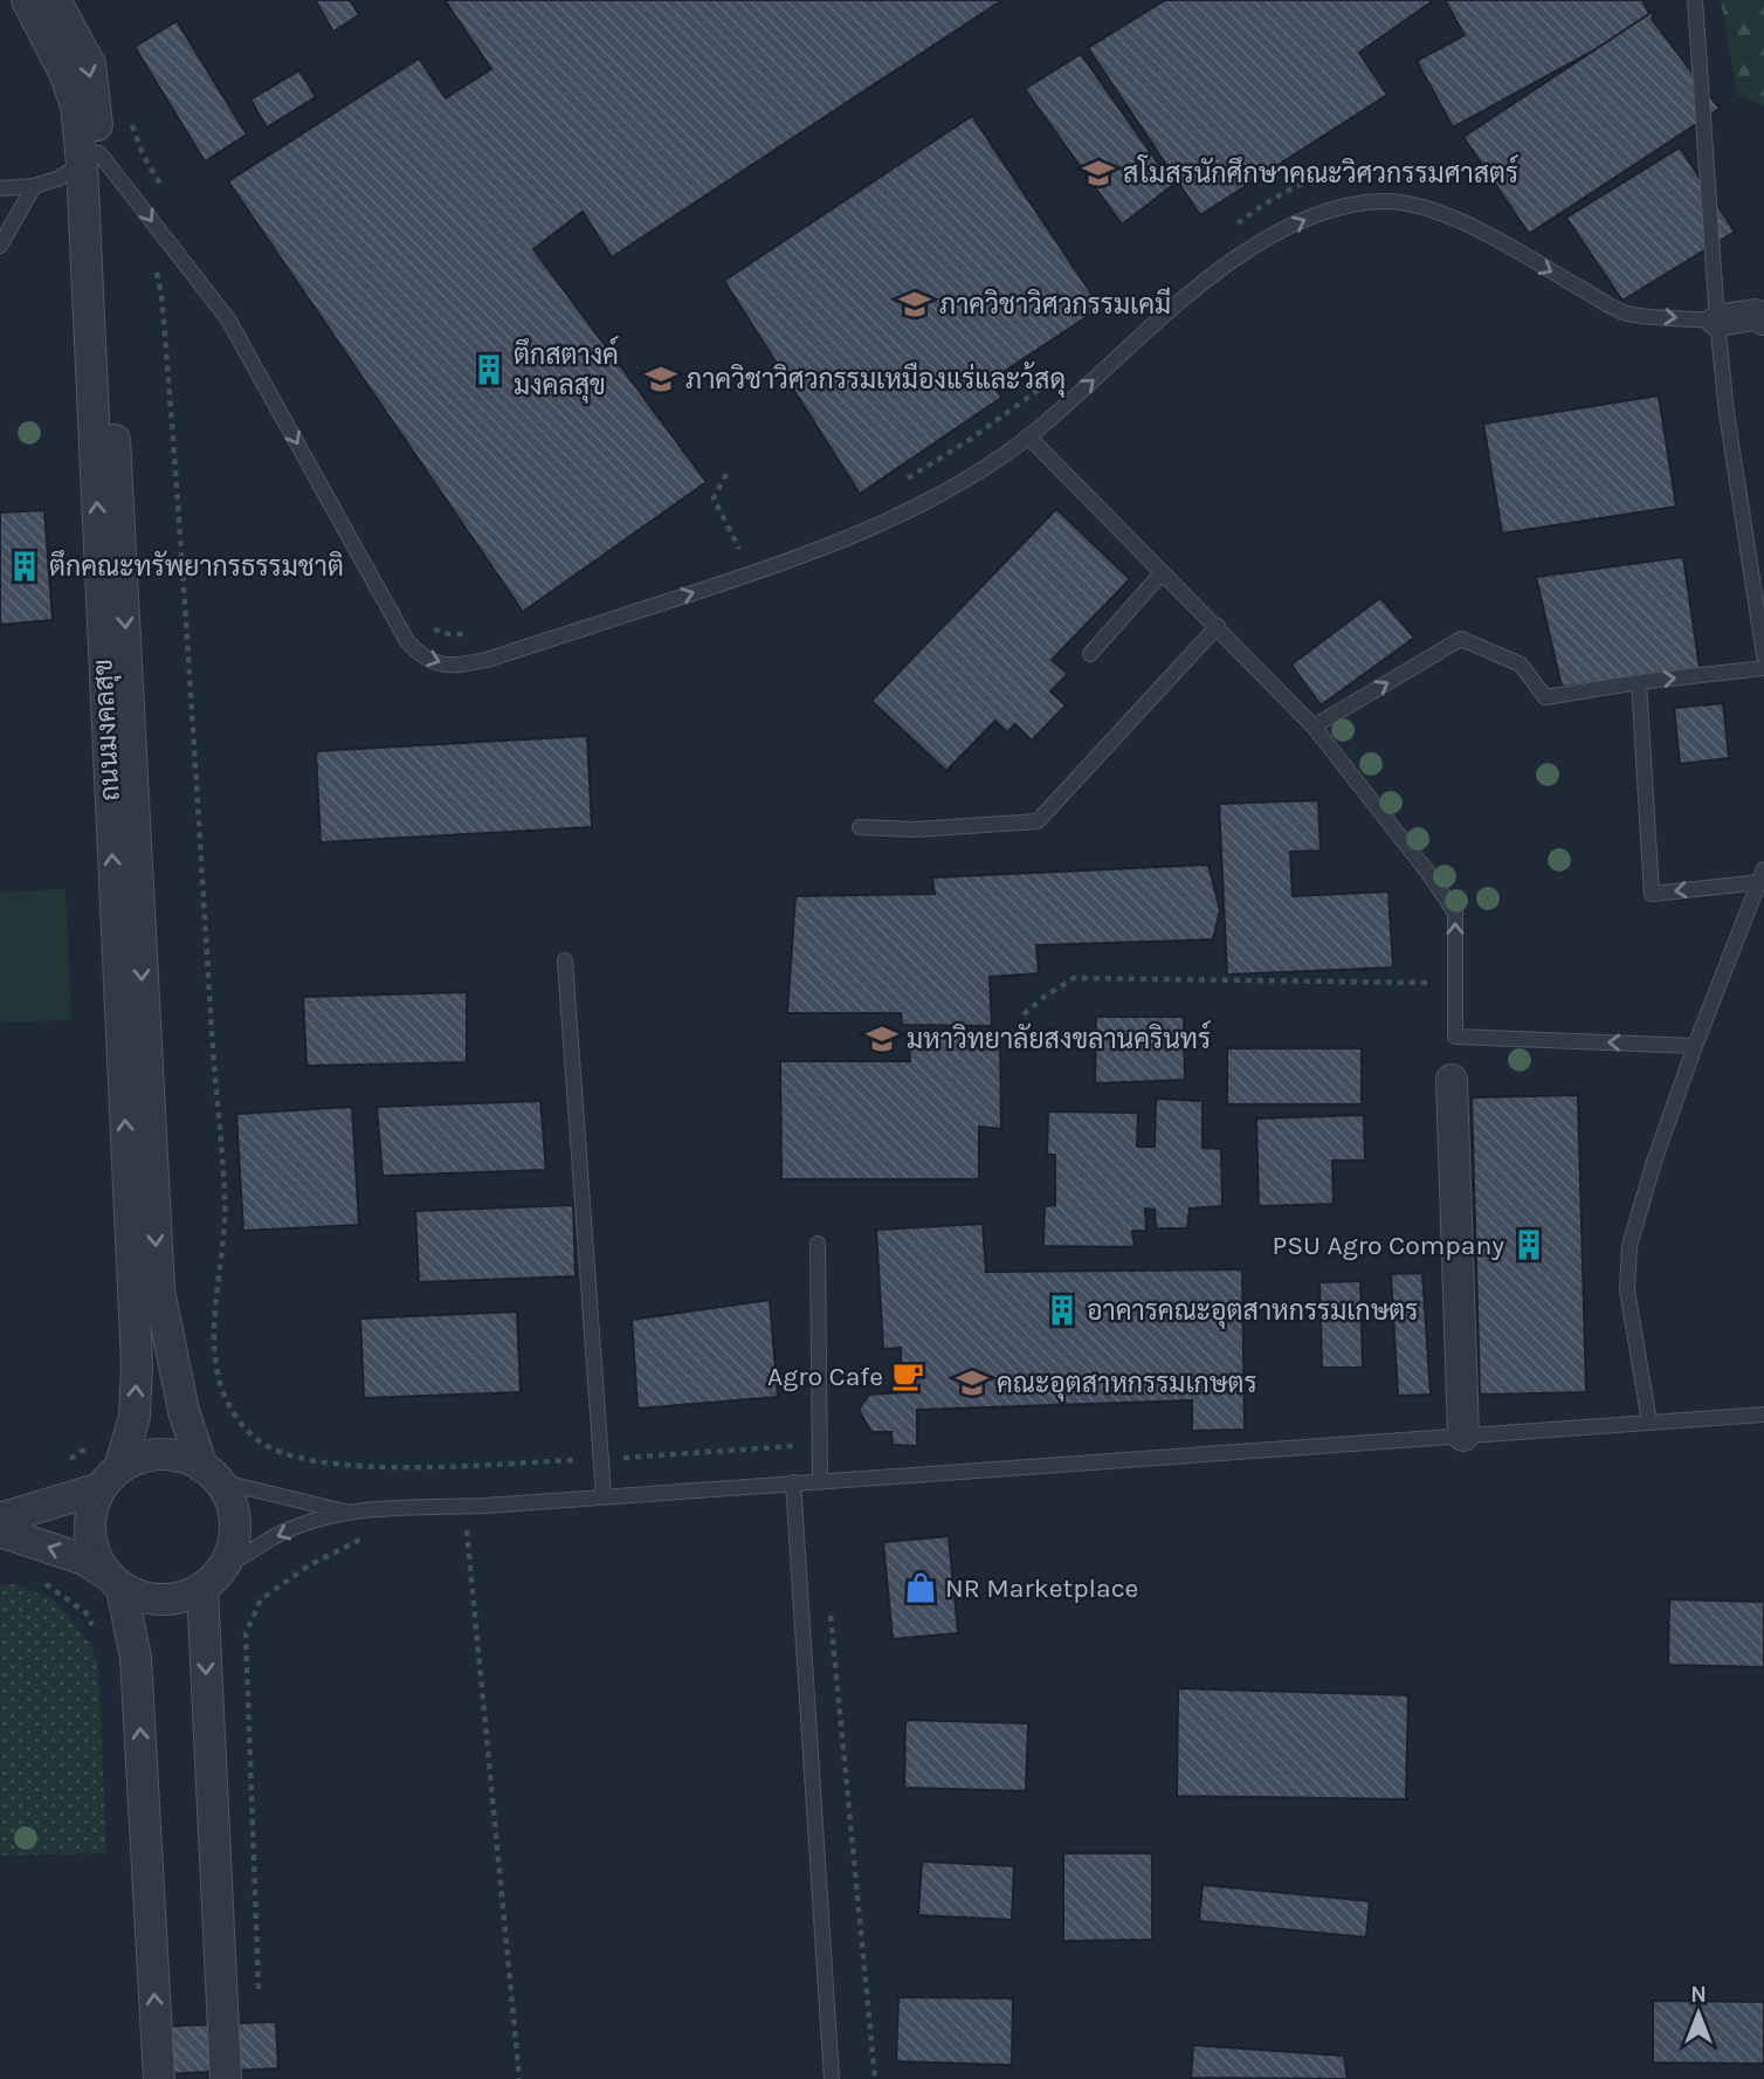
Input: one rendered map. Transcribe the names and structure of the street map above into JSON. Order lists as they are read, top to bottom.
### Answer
{
  "streets": {
    "street": ["ถนนมงคลสุข"]
  },
  "places": {
    "school or university": [
      "สโมสรนักศึกษาคณะวิศวกรรมศาสตร์",
      "ภาควิชาวิศวกรรมเคมี",
      "ภาควิชาวิศวกรรมเหมืองแร่และว้สดุ",
      "มหาวิทยาลัยสงขลานครินทร์",
      "คณะอุตสาหกรรมเกษตร"
    ],
    "building": [
      "ตึกสตางค์ มงคลสุข",
      "ตึกคณะทรัพยากรธรรมชาติ",
      "PSU Agro Company",
      "อาคารคณะอุตสาหกรรมเกษตร"
    ],
    "cafe": ["Agro Cafe"],
    "shop": ["NR Marketplace"]
  },
  "north": "top"
}
